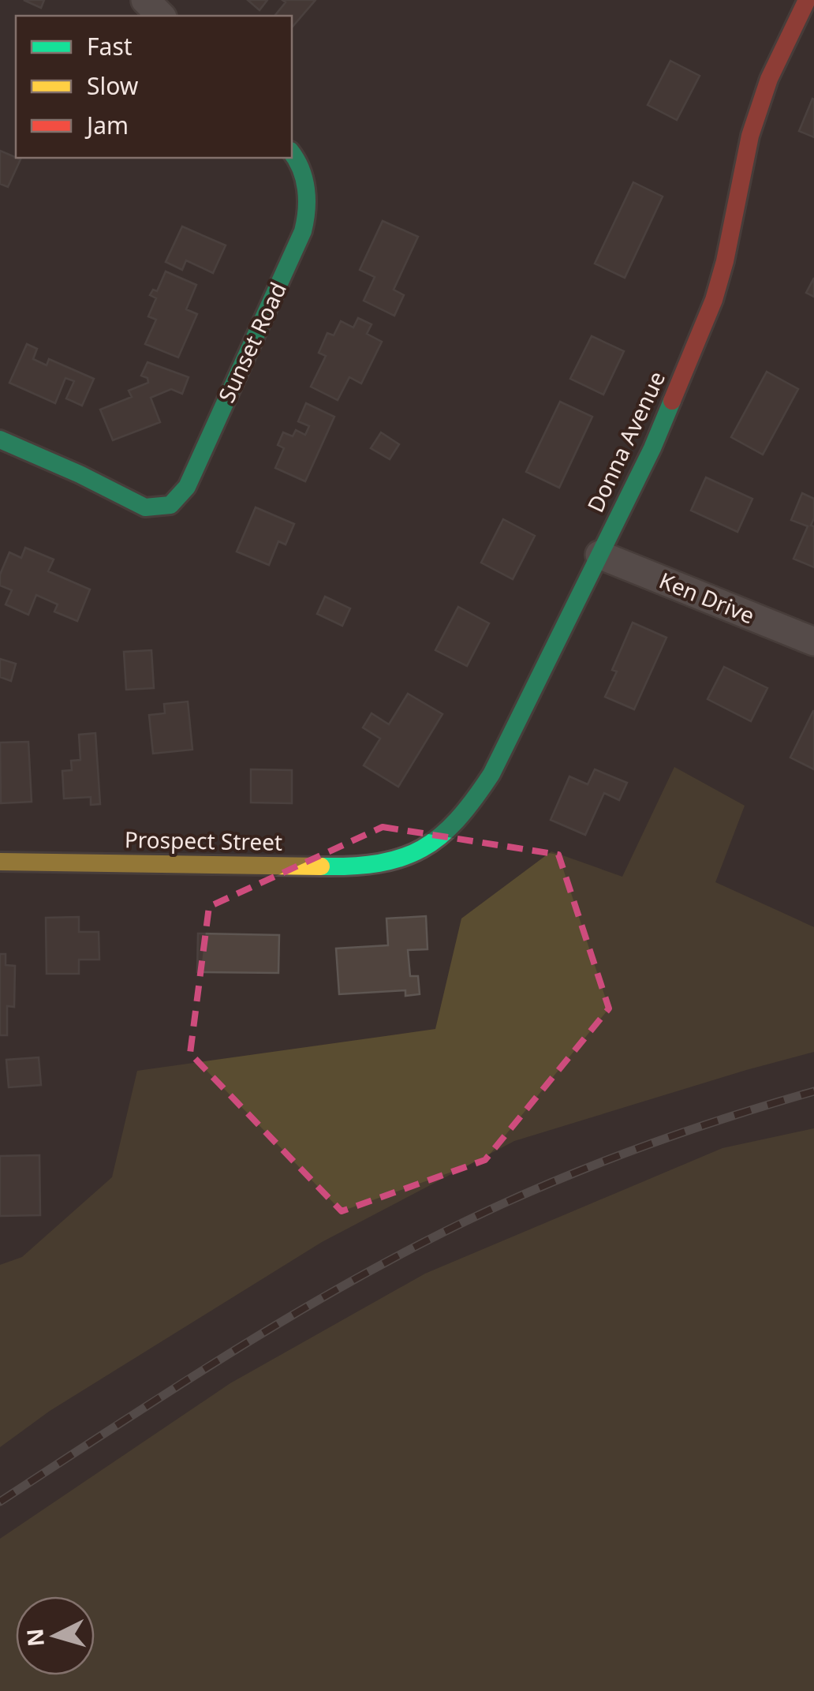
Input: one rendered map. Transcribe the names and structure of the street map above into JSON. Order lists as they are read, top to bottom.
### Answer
{
  "streets": {
    "street": [
      "Sunset Road",
      "Donna Avenue",
      "Ken Drive",
      "Prospect Street"
    ]
  },
  "crossings": [
    ["Donna Avenue", "Ken Drive"],
    ["Donna Avenue", "Prospect Street"]
  ],
  "legend": ["Fast", "Slow", "Jam"],
  "north": "left"
}
